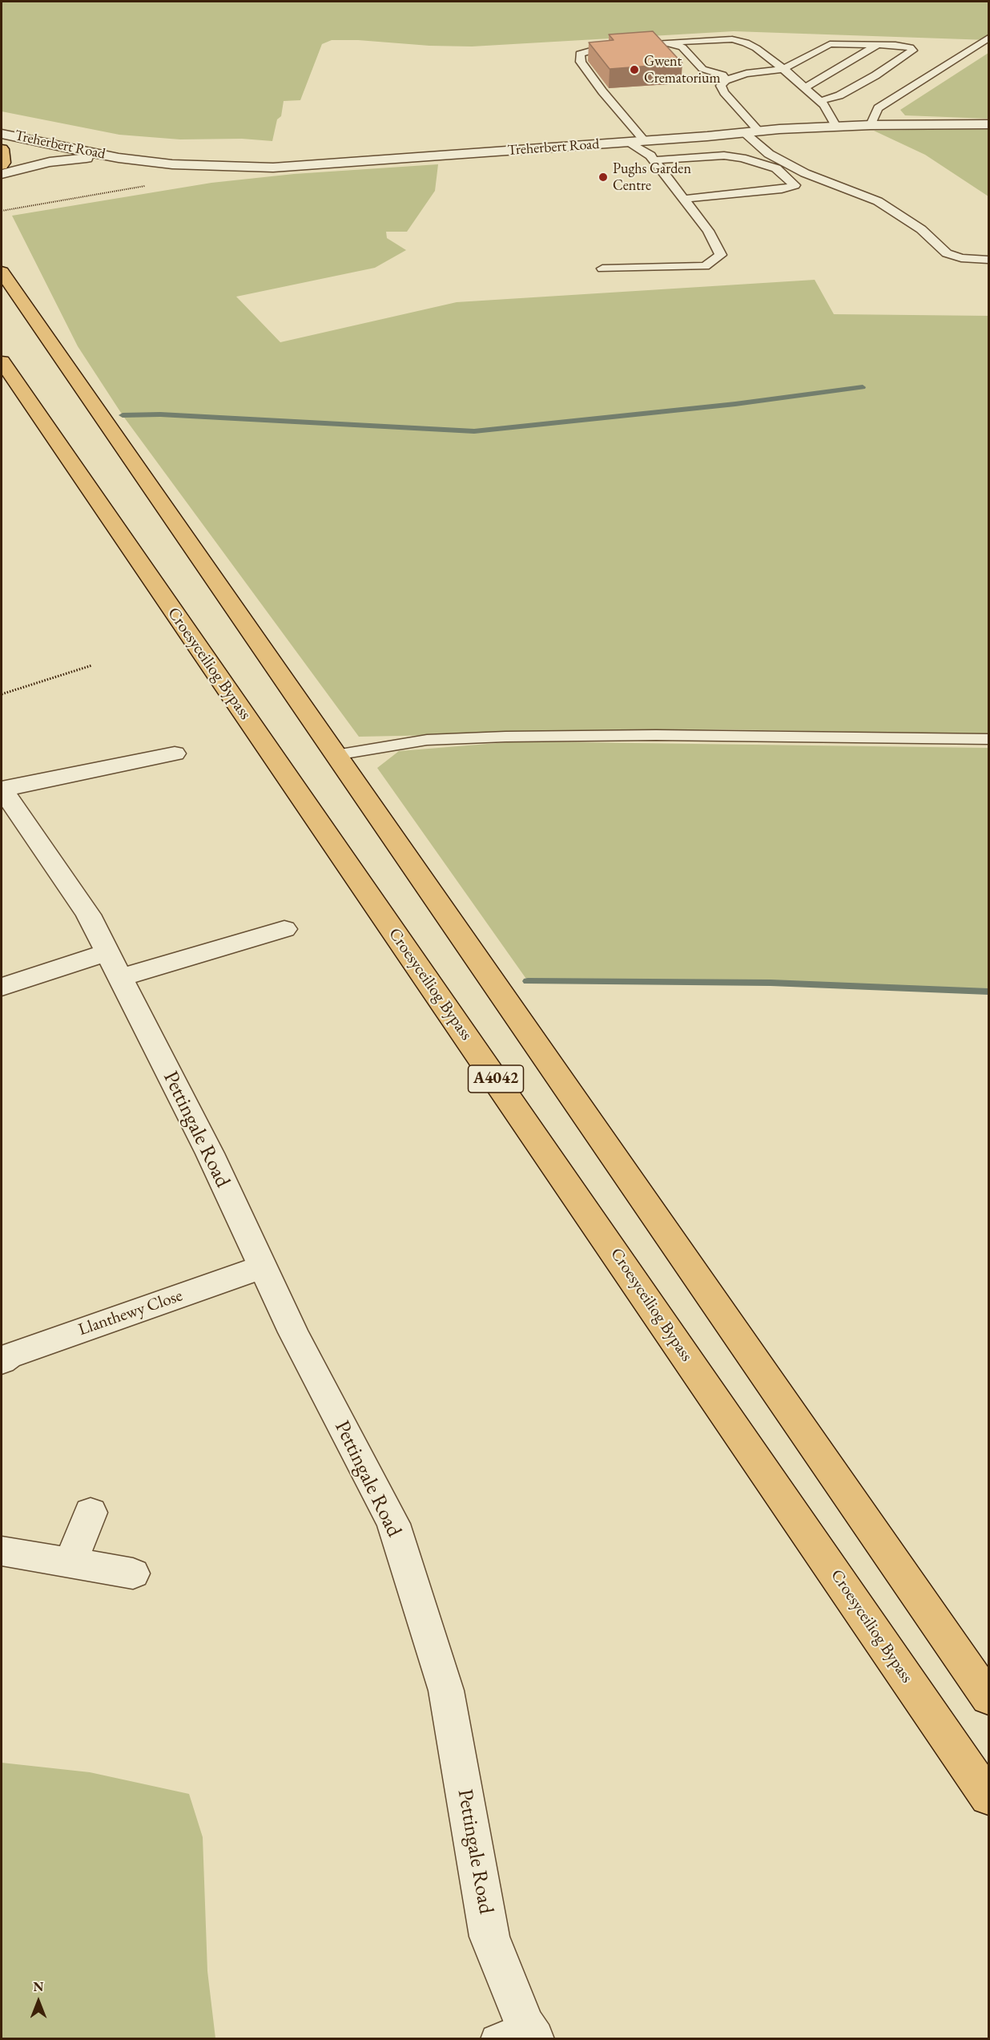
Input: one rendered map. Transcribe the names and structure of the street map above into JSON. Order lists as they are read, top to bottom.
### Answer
{
  "streets": {
    "highway": ["Croesyceiliog Bypass", "A4042"],
    "street": ["Treherbert Road", "Pettingale Road", "Llanthewy Close"]
  },
  "crossings": [
    ["Pettingale Road", "Llanthewy Close"]
  ],
  "places": ["Gwent Crematorium", "Pughs Garden Centre"],
  "north": "top"
}
